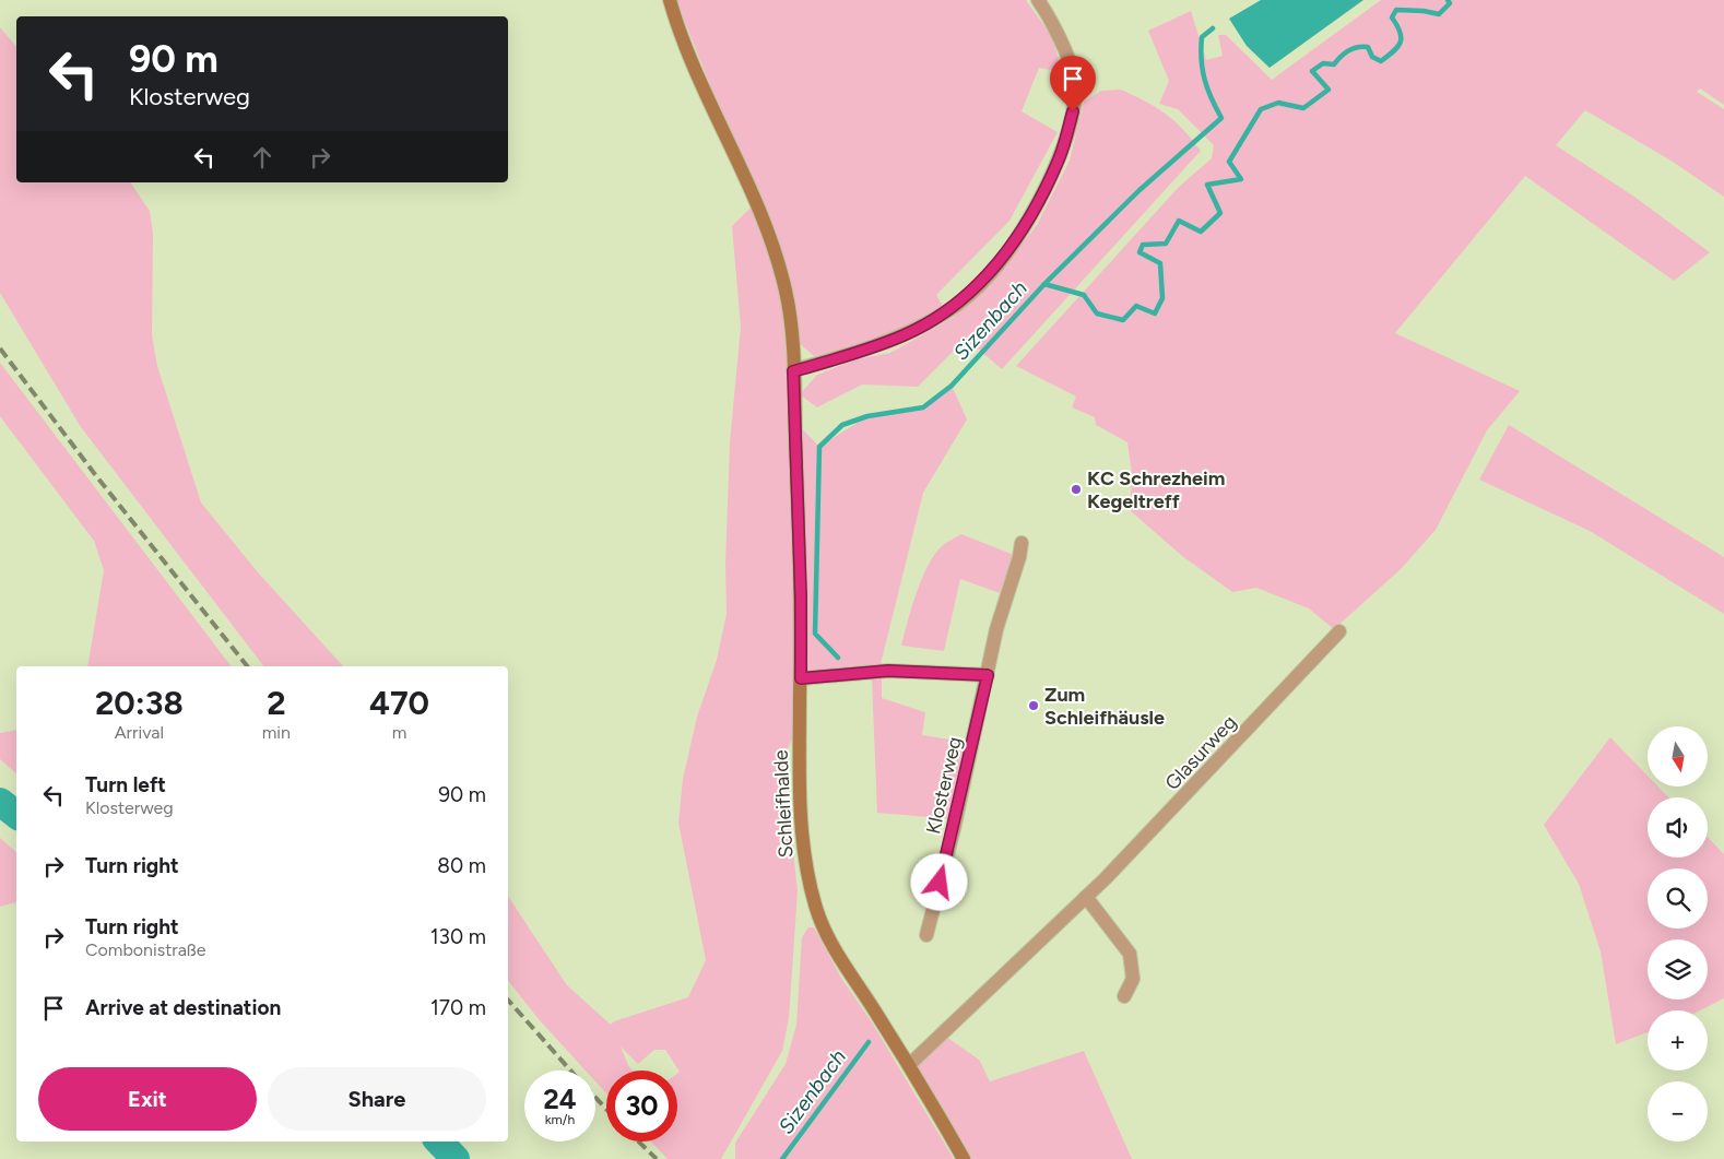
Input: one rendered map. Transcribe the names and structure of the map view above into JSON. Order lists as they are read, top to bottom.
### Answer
{
  "streets": {
    "main road": ["Schleifhalde"],
    "street": ["Glasurweg", "Klosterweg"]
  },
  "crossings": [
    ["Glasurweg", "Schleifhalde"]
  ],
  "water": ["Sizenbach"],
  "places": ["KC Schrezheim Kegeltreff", "Zum Schleifhäusle"],
  "north": "bottom",
  "page": {
    "turn": ["90 m", "Klosterweg"],
    "eta": [
      "20:38",
      "Arrival",
      "2",
      "min",
      "470",
      "m"
    ],
    "map_buttons": ["+", "−"],
    "list": [
      {
        "name": "Turn left",
        "note": "Klosterweg",
        "value": "90 m"
      },
      {
        "name": "Turn right",
        "value": "80 m"
      },
      {
        "name": "Turn right",
        "note": "Combonistraße",
        "value": "130 m"
      },
      {
        "name": "Arrive at destination",
        "value": "170 m"
      }
    ],
    "buttons": ["Exit", "Share"],
    "speed": "24 km/h",
    "limit": "30"
  }
}
